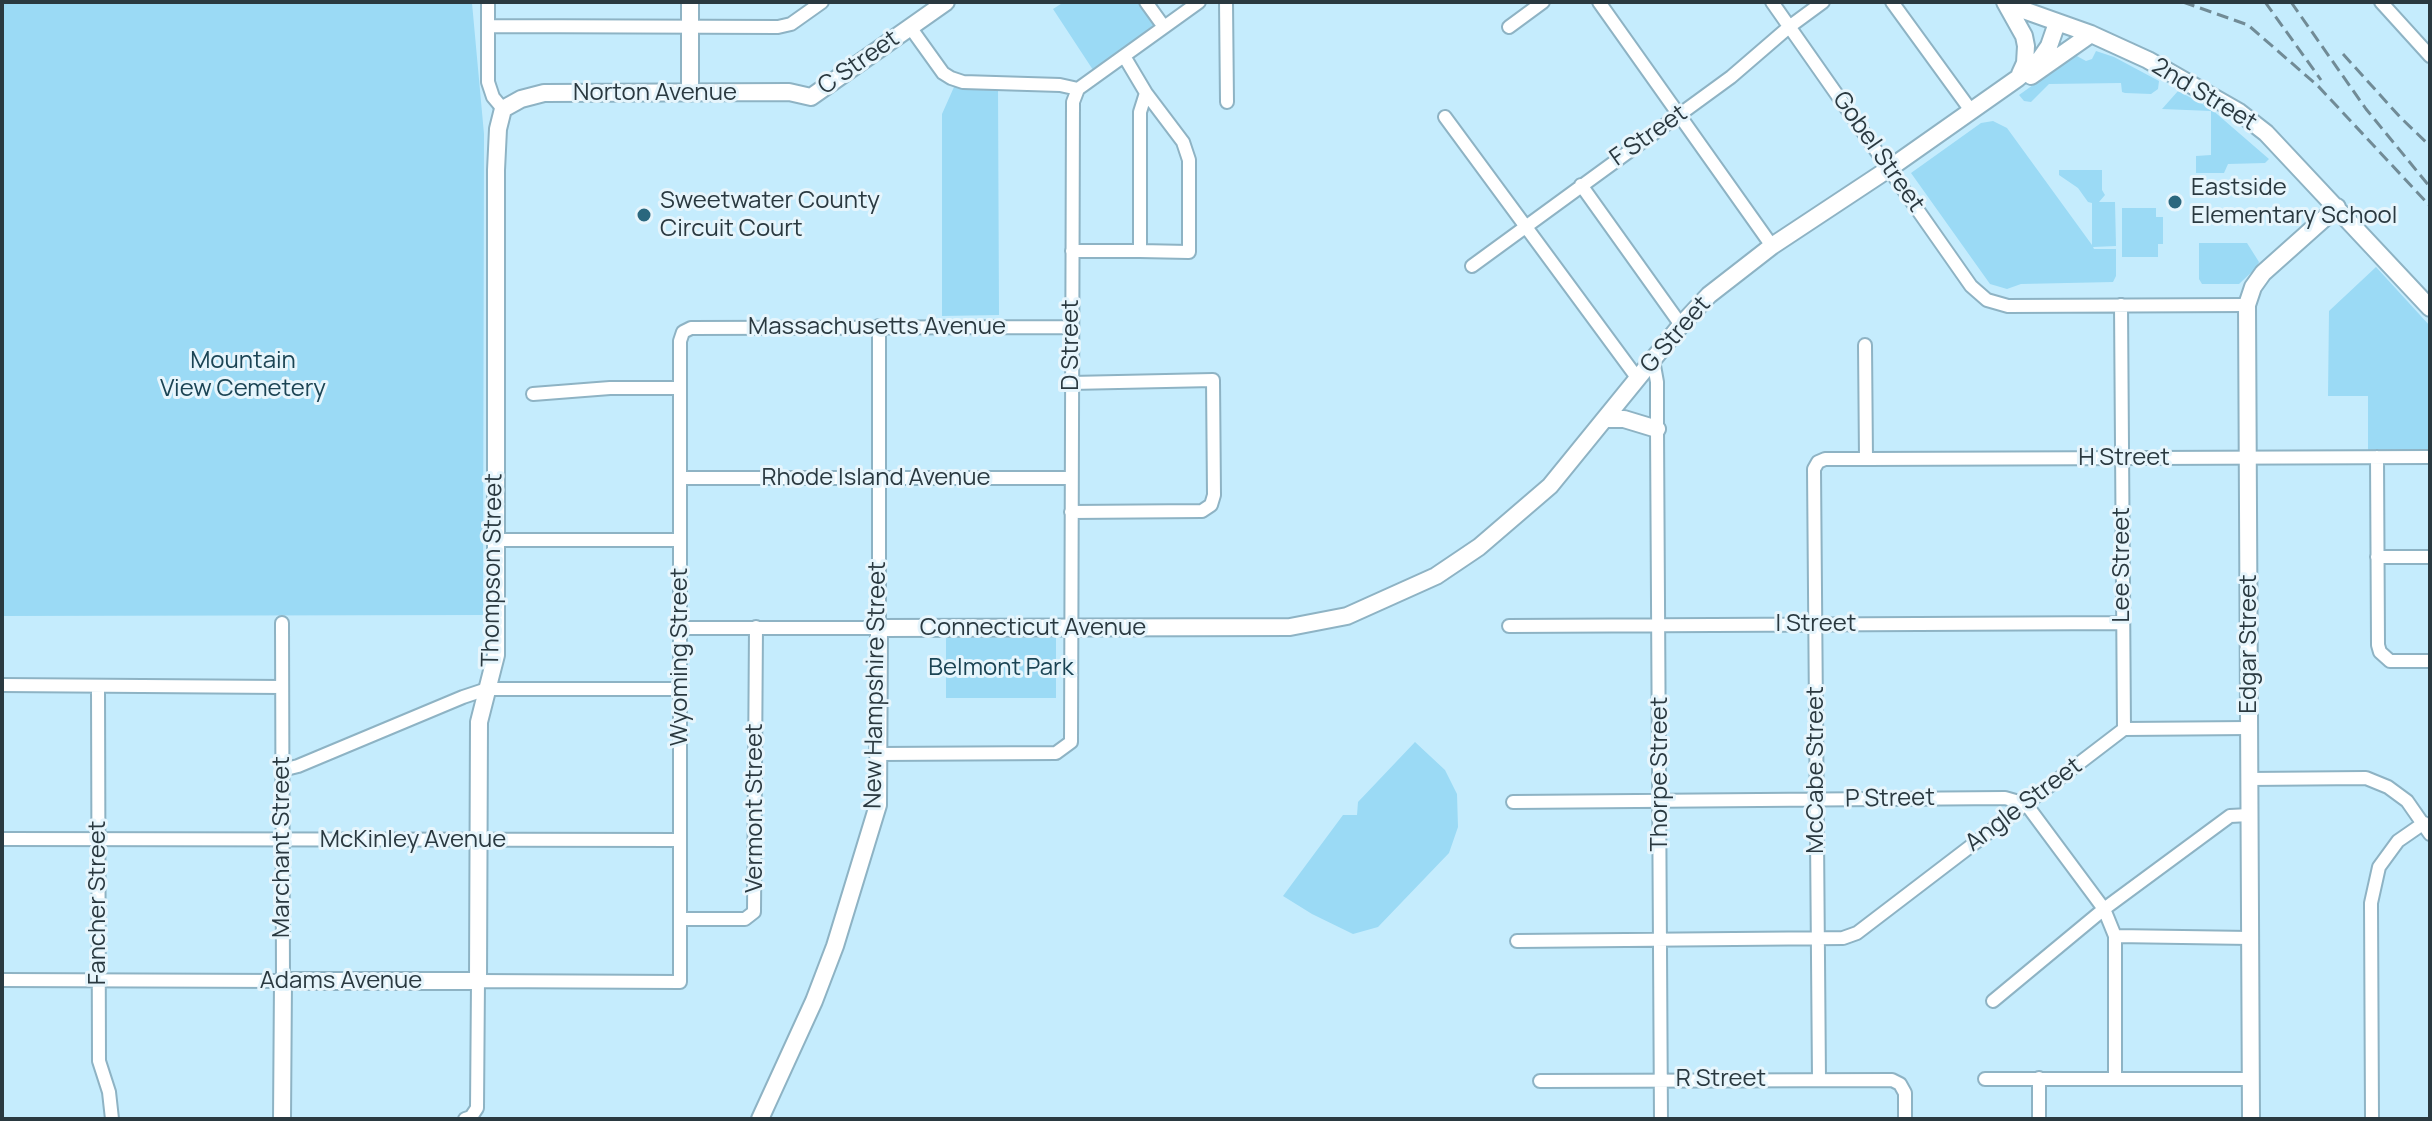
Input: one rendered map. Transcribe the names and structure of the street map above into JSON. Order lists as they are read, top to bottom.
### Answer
{
  "streets": {
    "street": [
      "C Street",
      "Norton Avenue",
      "2nd Street",
      "F Street",
      "Gobel Street",
      "Massachusetts Avenue",
      "G Street",
      "D Street",
      "H Street",
      "Rhode Island Avenue",
      "Lee Street",
      "Thompson Street",
      "I Street",
      "Connecticut Avenue",
      "Edgar Street",
      "Wyoming Street",
      "New Hampshire Street",
      "McCabe Street",
      "Thorpe Street",
      "P Street",
      "Angle Street",
      "Vermont Street",
      "McKinley Avenue",
      "Marchant Street",
      "Fancher Street",
      "Adams Avenue",
      "R Street"
    ]
  },
  "crossings": [
    ["C Street", "Norton Avenue"],
    ["Norton Avenue", "Thompson Street"],
    ["2nd Street", "G Street"],
    ["2nd Street", "Edgar Street"],
    ["F Street", "Gobel Street"],
    ["Gobel Street", "G Street"],
    ["Gobel Street", "Lee Street"],
    ["Massachusetts Avenue", "D Street"],
    ["Massachusetts Avenue", "Wyoming Street"],
    ["Massachusetts Avenue", "New Hampshire Street"],
    ["G Street", "Connecticut Avenue"],
    ["G Street", "Thorpe Street"],
    ["D Street", "Rhode Island Avenue"],
    ["D Street", "Connecticut Avenue"],
    ["D Street", "New Hampshire Street"],
    ["H Street", "Lee Street"],
    ["H Street", "Edgar Street"],
    ["H Street", "McCabe Street"],
    ["Rhode Island Avenue", "Wyoming Street"],
    ["Rhode Island Avenue", "New Hampshire Street"],
    ["Lee Street", "I Street"],
    ["Lee Street", "Angle Street"],
    ["Thompson Street", "McKinley Avenue"],
    ["Thompson Street", "Adams Avenue"],
    ["I Street", "McCabe Street"],
    ["I Street", "Thorpe Street"],
    ["Connecticut Avenue", "Wyoming Street"],
    ["Connecticut Avenue", "New Hampshire Street"],
    ["Connecticut Avenue", "Vermont Street"],
    ["Wyoming Street", "Vermont Street"],
    ["Wyoming Street", "McKinley Avenue"],
    ["Wyoming Street", "Adams Avenue"],
    ["McCabe Street", "P Street"],
    ["McCabe Street", "Angle Street"],
    ["McCabe Street", "R Street"],
    ["Thorpe Street", "P Street"],
    ["Thorpe Street", "Angle Street"],
    ["Thorpe Street", "R Street"],
    ["P Street", "Angle Street"],
    ["McKinley Avenue", "Marchant Street"],
    ["McKinley Avenue", "Fancher Street"],
    ["Marchant Street", "Adams Avenue"],
    ["Fancher Street", "Adams Avenue"]
  ],
  "parks": ["Mountain View Cemetery", "Belmont Park"],
  "places": ["Eastside Elementary School", "Sweetwater County Circuit Court"]
}
